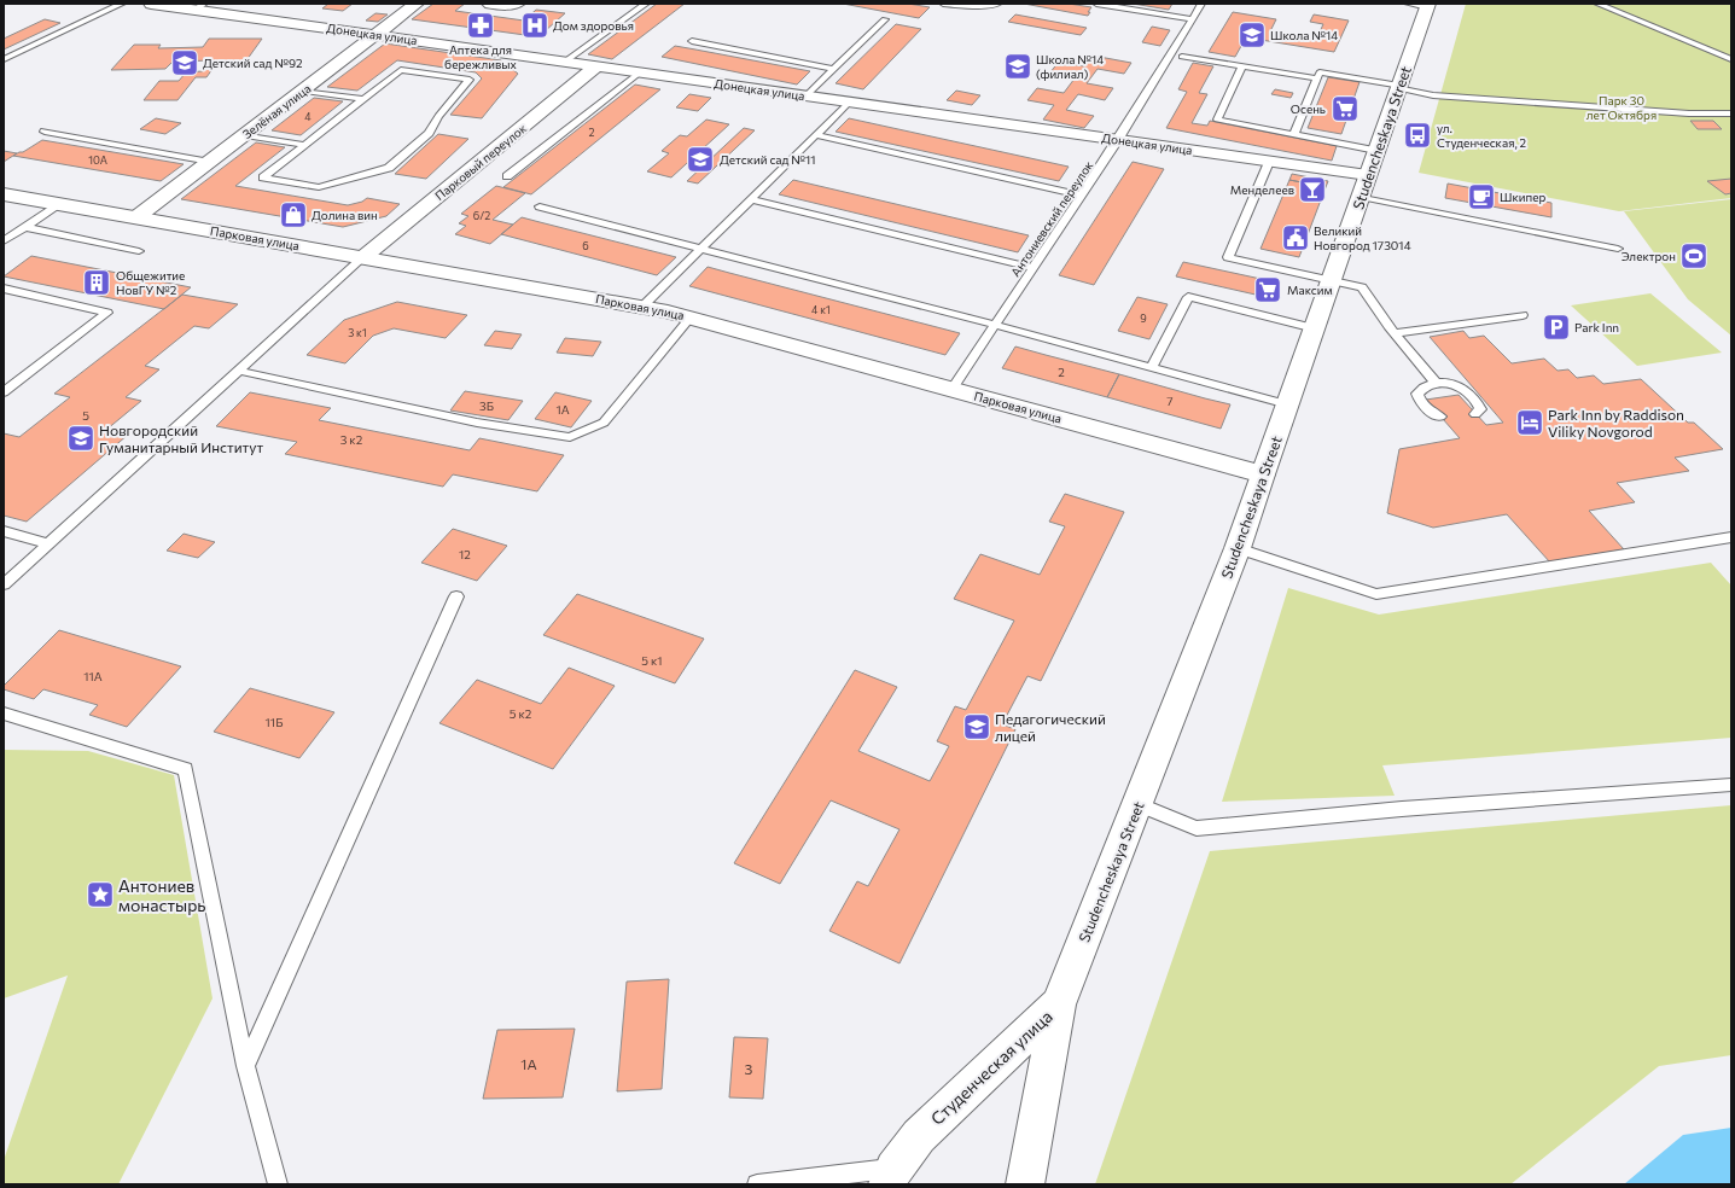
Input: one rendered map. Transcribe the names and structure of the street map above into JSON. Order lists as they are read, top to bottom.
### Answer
{
  "streets": {
    "street": [
      "Донецкая улица",
      "Зелёная улица",
      "Studencheskaya Street",
      "Парковый переулок",
      "Парковая улица",
      "Студенческая улица"
    ],
    "lane": ["Антониевский переулок"]
  },
  "crossings": [
    ["Донецкая улица", "Зелёная улица"],
    ["Донецкая улица", "Studencheskaya Street"],
    ["Донецкая улица", "Парковый переулок"],
    ["Донецкая улица", "Антониевский переулок"],
    ["Зелёная улица", "Парковая улица"],
    ["Studencheskaya Street", "Парковая улица"],
    ["Studencheskaya Street", "Студенческая улица"],
    ["Парковый переулок", "Парковая улица"],
    ["Антониевский переулок", "Парковая улица"]
  ],
  "parks": ["Парк 30 лет Октября"],
  "places": {
    "pharmacy": ["Аптека для бережливых"],
    "hospital": ["Дом здоровья"],
    "school or university": [
      "Школа №14",
      "Детский сад №92",
      "Школа №14 (филиал)",
      "Детский сад №11",
      "Новгородский Гуманитарный Институт",
      "Педагогический лицей"
    ],
    "supermarket": ["Осень", "Максим"],
    "bus stop": ["ул. Студенческая, 2"],
    "bar": ["Менделеев"],
    "cafe": ["Шкипер"],
    "shop": ["Долина вин"],
    "public building": ["Великий Новгород 173014"],
    "sports": ["Электрон"],
    "building": ["Общежитие НовГУ №2"],
    "parking": ["Park Inn"],
    "hotel": ["Park Inn by Raddison Viliky Novgorod"],
    "place": ["Антониев монастырь"]
  },
  "house_numbers": [
    "4",
    "2",
    "10А",
    "6/2",
    "6",
    "4 к1",
    "9",
    "3 к1",
    "2",
    "7",
    "3Б",
    "1А",
    "5",
    "3 к2",
    "12",
    "5 к1",
    "11А",
    "5 к2",
    "11Б",
    "1А",
    "3"
  ]
}
